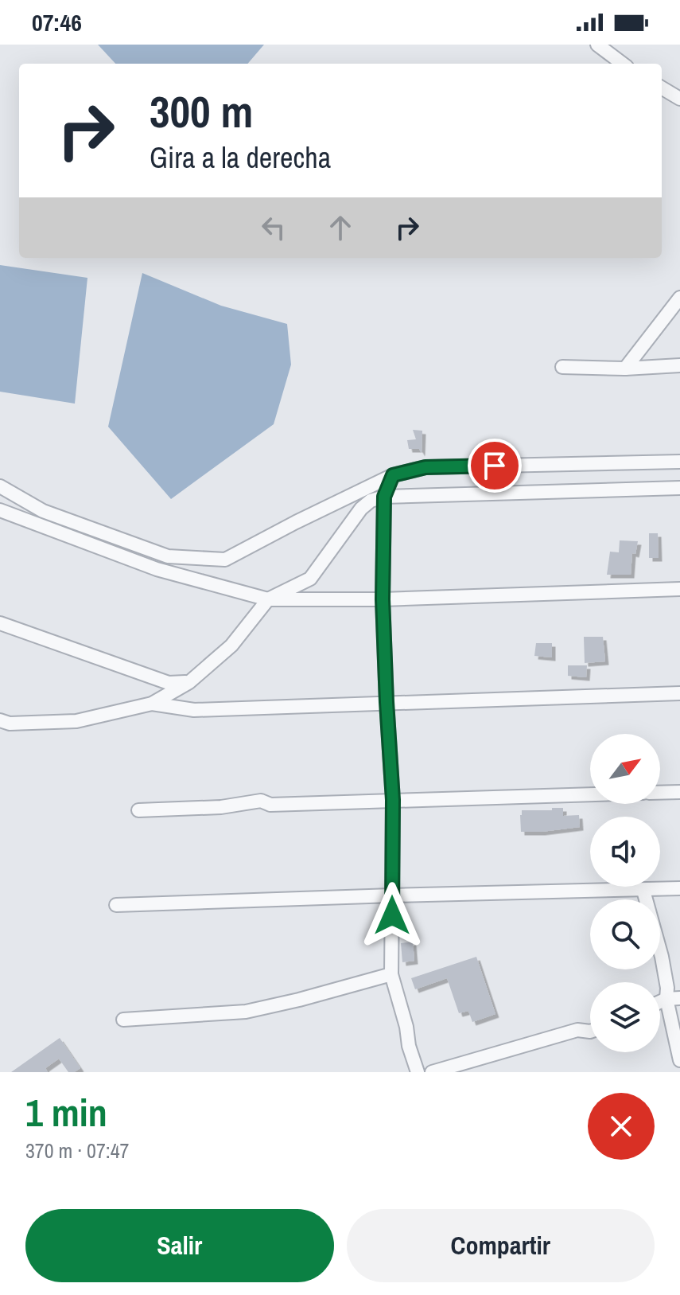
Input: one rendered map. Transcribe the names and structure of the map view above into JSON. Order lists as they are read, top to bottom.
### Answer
{
  "north": "top right",
  "page": {
    "status": "07:46",
    "turn": ["300 m", "Gira a la derecha"],
    "heading": ["1 min", "370 m · 07:47"],
    "buttons": ["Salir", "Compartir"]
  }
}
